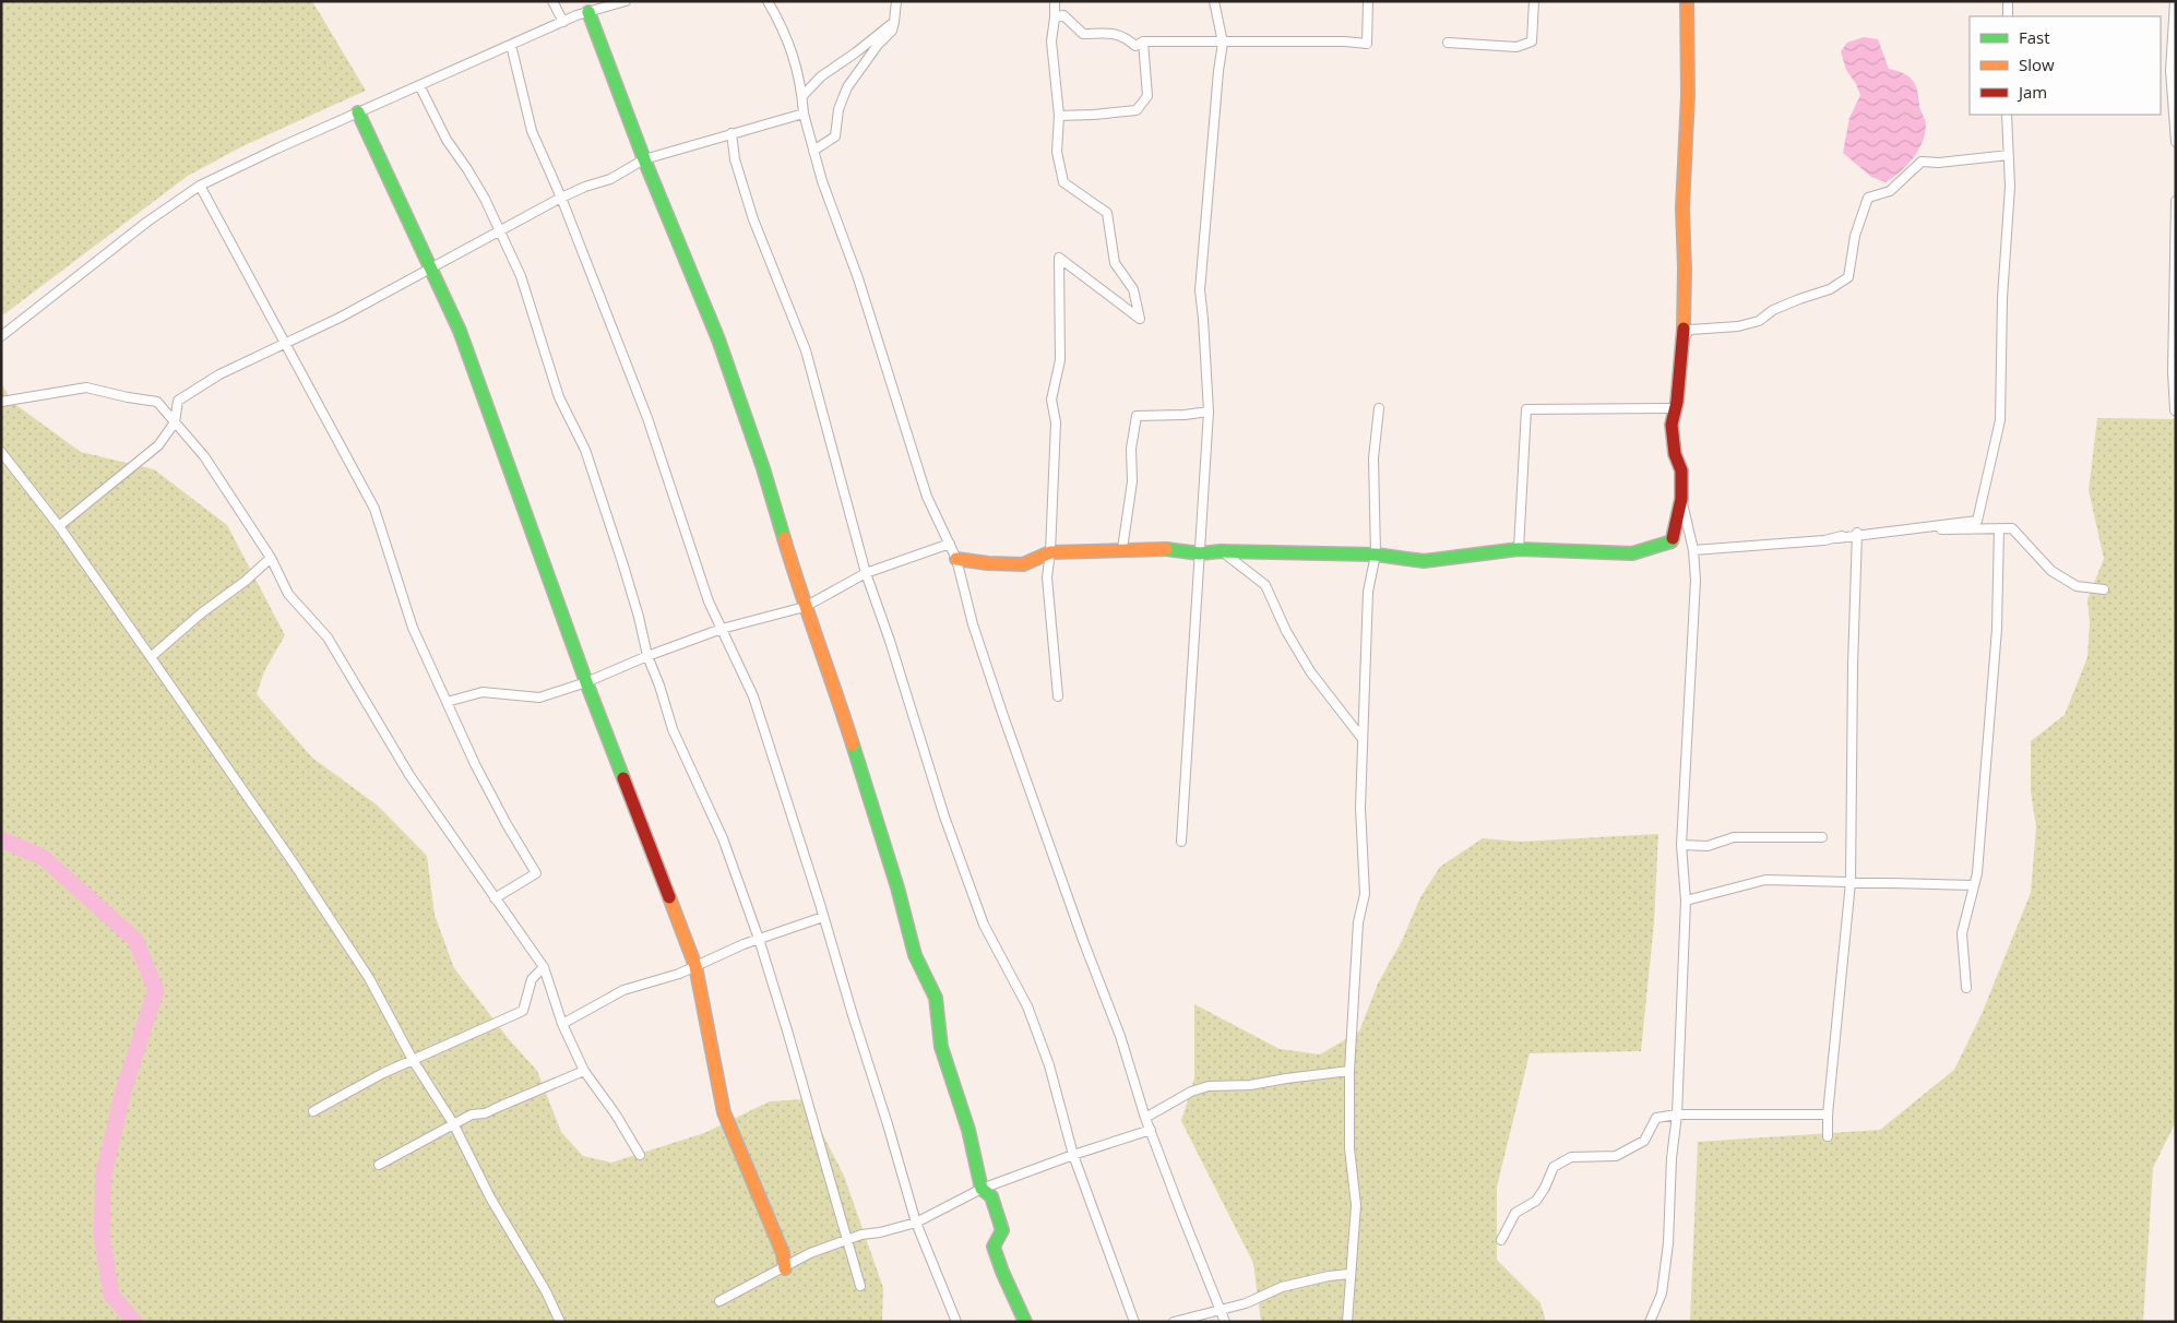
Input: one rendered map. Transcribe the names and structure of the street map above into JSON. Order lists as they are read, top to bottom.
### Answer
{
  "legend": ["Fast", "Slow", "Jam"]
}
